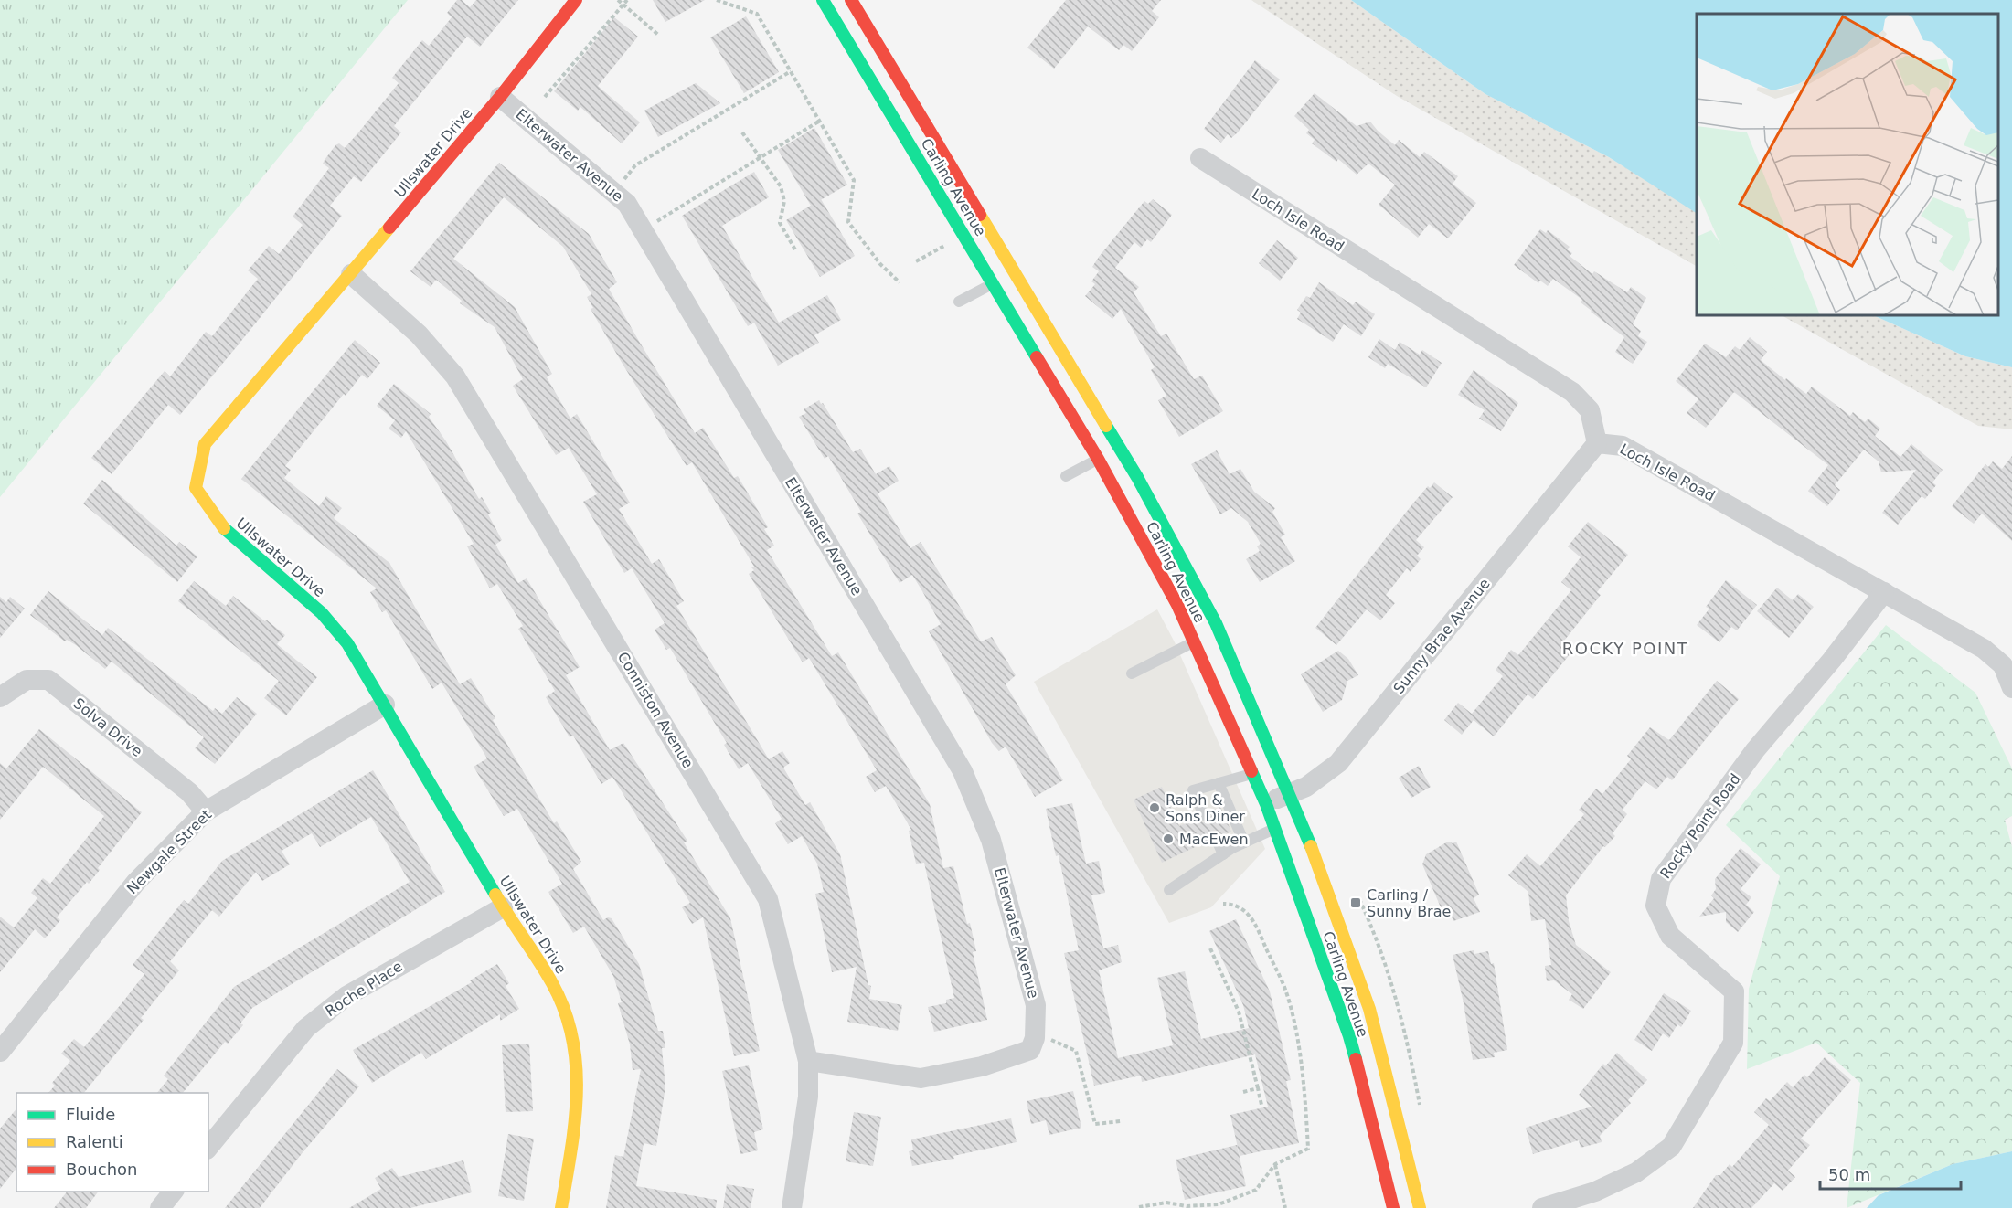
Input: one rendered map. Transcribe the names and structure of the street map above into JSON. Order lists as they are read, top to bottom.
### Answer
{
  "streets": {
    "main road": ["Ullswater Drive", "Carling Avenue"],
    "street": [
      "Elterwater Avenue",
      "Loch Isle Road",
      "Sunny Brae Avenue",
      "Conniston Avenue",
      "Solva Drive",
      "Rocky Point Road",
      "Newgale Street",
      "Roche Place"
    ]
  },
  "crossings": [
    ["Ullswater Drive", "Elterwater Avenue"],
    ["Ullswater Drive", "Conniston Avenue"],
    ["Ullswater Drive", "Newgale Street"],
    ["Ullswater Drive", "Roche Place"],
    ["Carling Avenue", "Sunny Brae Avenue"],
    ["Loch Isle Road", "Sunny Brae Avenue"],
    ["Loch Isle Road", "Rocky Point Road"],
    ["Solva Drive", "Newgale Street"]
  ],
  "districts": ["ROCKY POINT"],
  "places": {
    "other": ["Ralph & Sons Diner", "MacEwen"],
    "transit": ["Carling / Sunny Brae"]
  },
  "legend": ["Fluide", "Ralenti", "Bouchon"],
  "scale_bar": "50 m"
}
